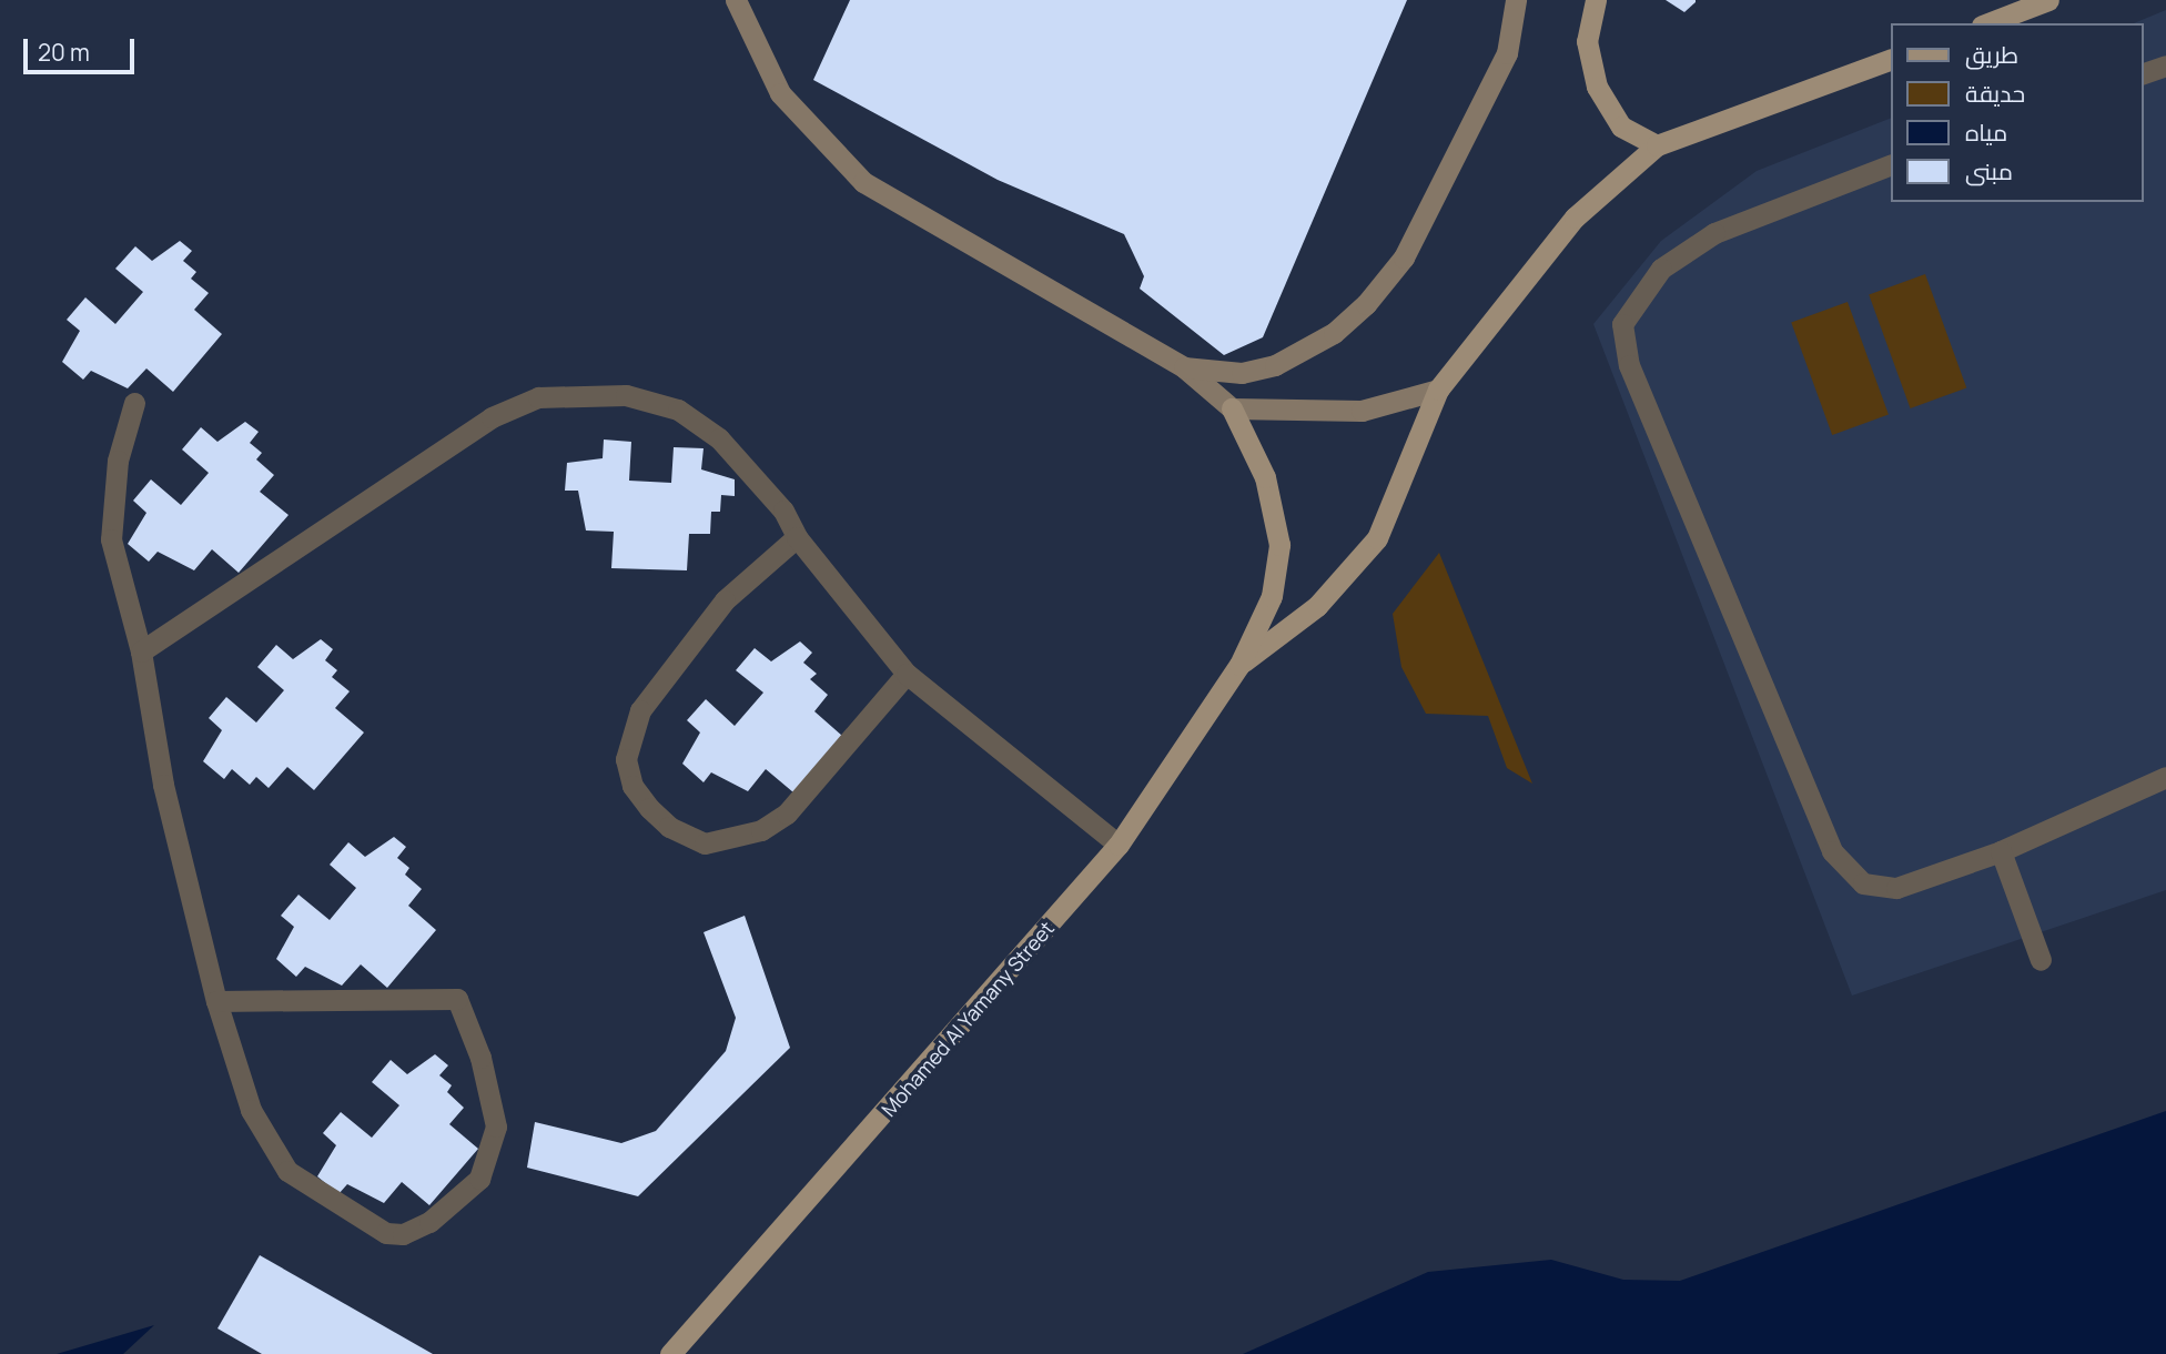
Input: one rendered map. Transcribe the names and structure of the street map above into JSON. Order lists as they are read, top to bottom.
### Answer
{
  "streets": {
    "main road": ["Mohamed Al Yamany Street"]
  },
  "legend": [
    "طريق",
    "حديقة",
    "مياه",
    "مبنى"
  ],
  "scale_bar": "20 m"
}
